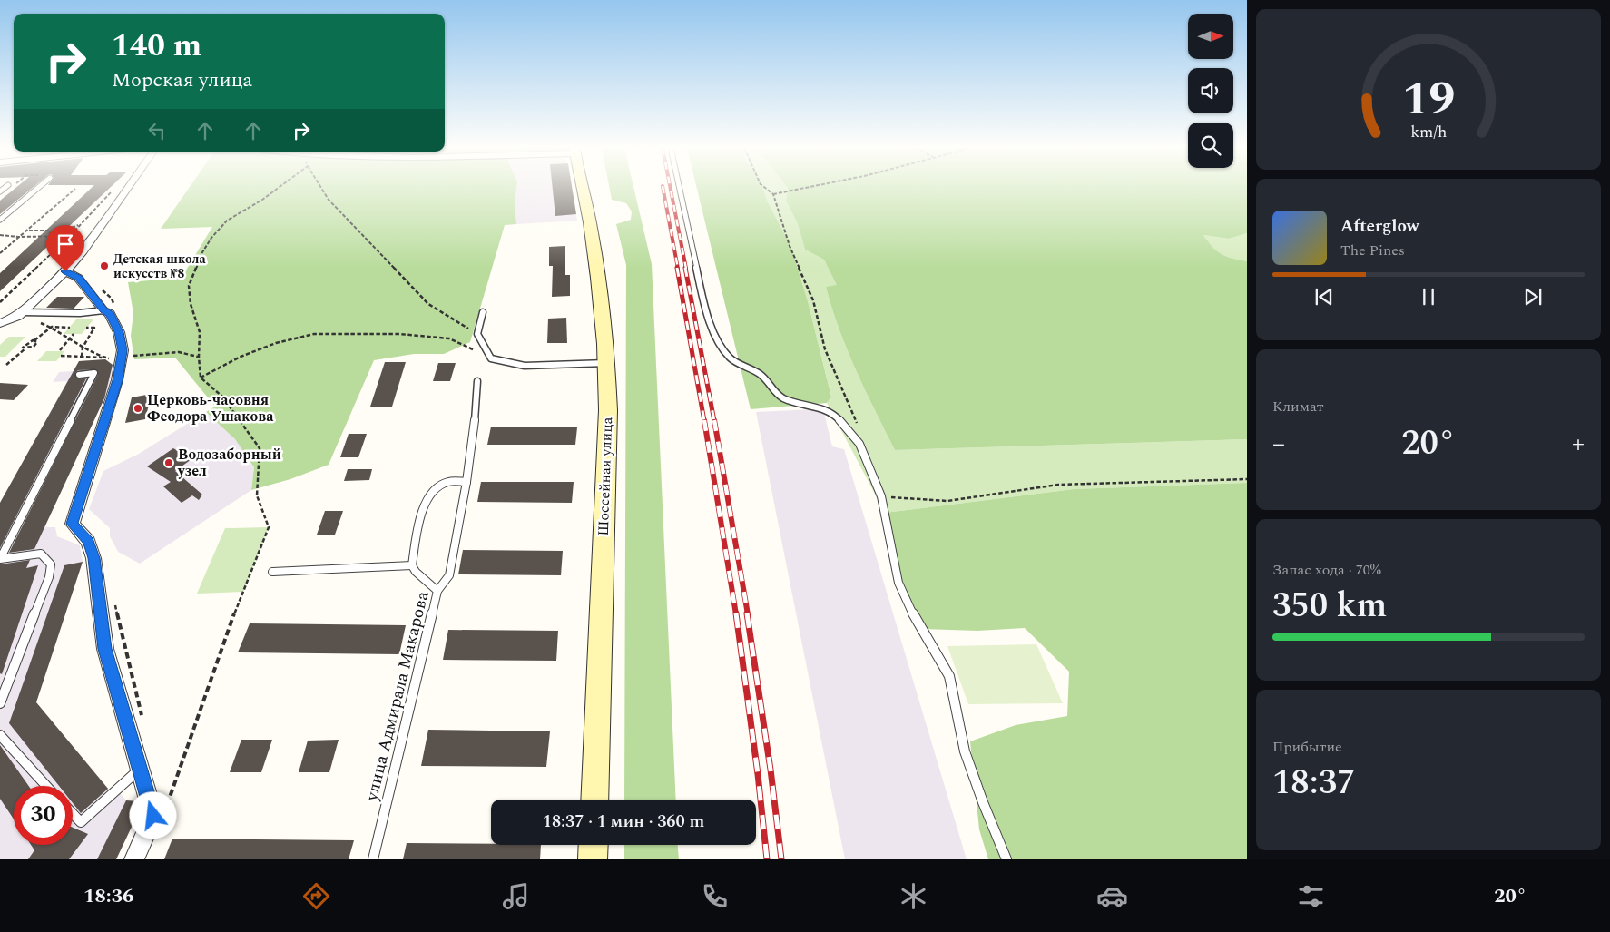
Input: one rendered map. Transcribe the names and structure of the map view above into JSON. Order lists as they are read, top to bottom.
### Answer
{
  "streets": {
    "main road": ["Шоссейная улица"],
    "lane": ["улица Адмирала Макарова"]
  },
  "places": ["Детская школа искусств №8", "Церковь-часовня Феодора Ушакова", "Водозаборный узел"],
  "north": "right",
  "page": {
    "turn": ["140 m", "Морская улица"],
    "song": ["Afterglow", "The Pines"],
    "tile": [
      "Климат",
      ["Запас хода · 70%", "350 km"],
      ["Прибытие", "18:37"]
    ],
    "heat": ["−", "20°", "+"],
    "limit": "30",
    "trip": "18:37 · 1 мин · 360 m",
    "tabs": ["18:36", "20°"],
    "gauge": ["19", "km/h"]
  }
}
